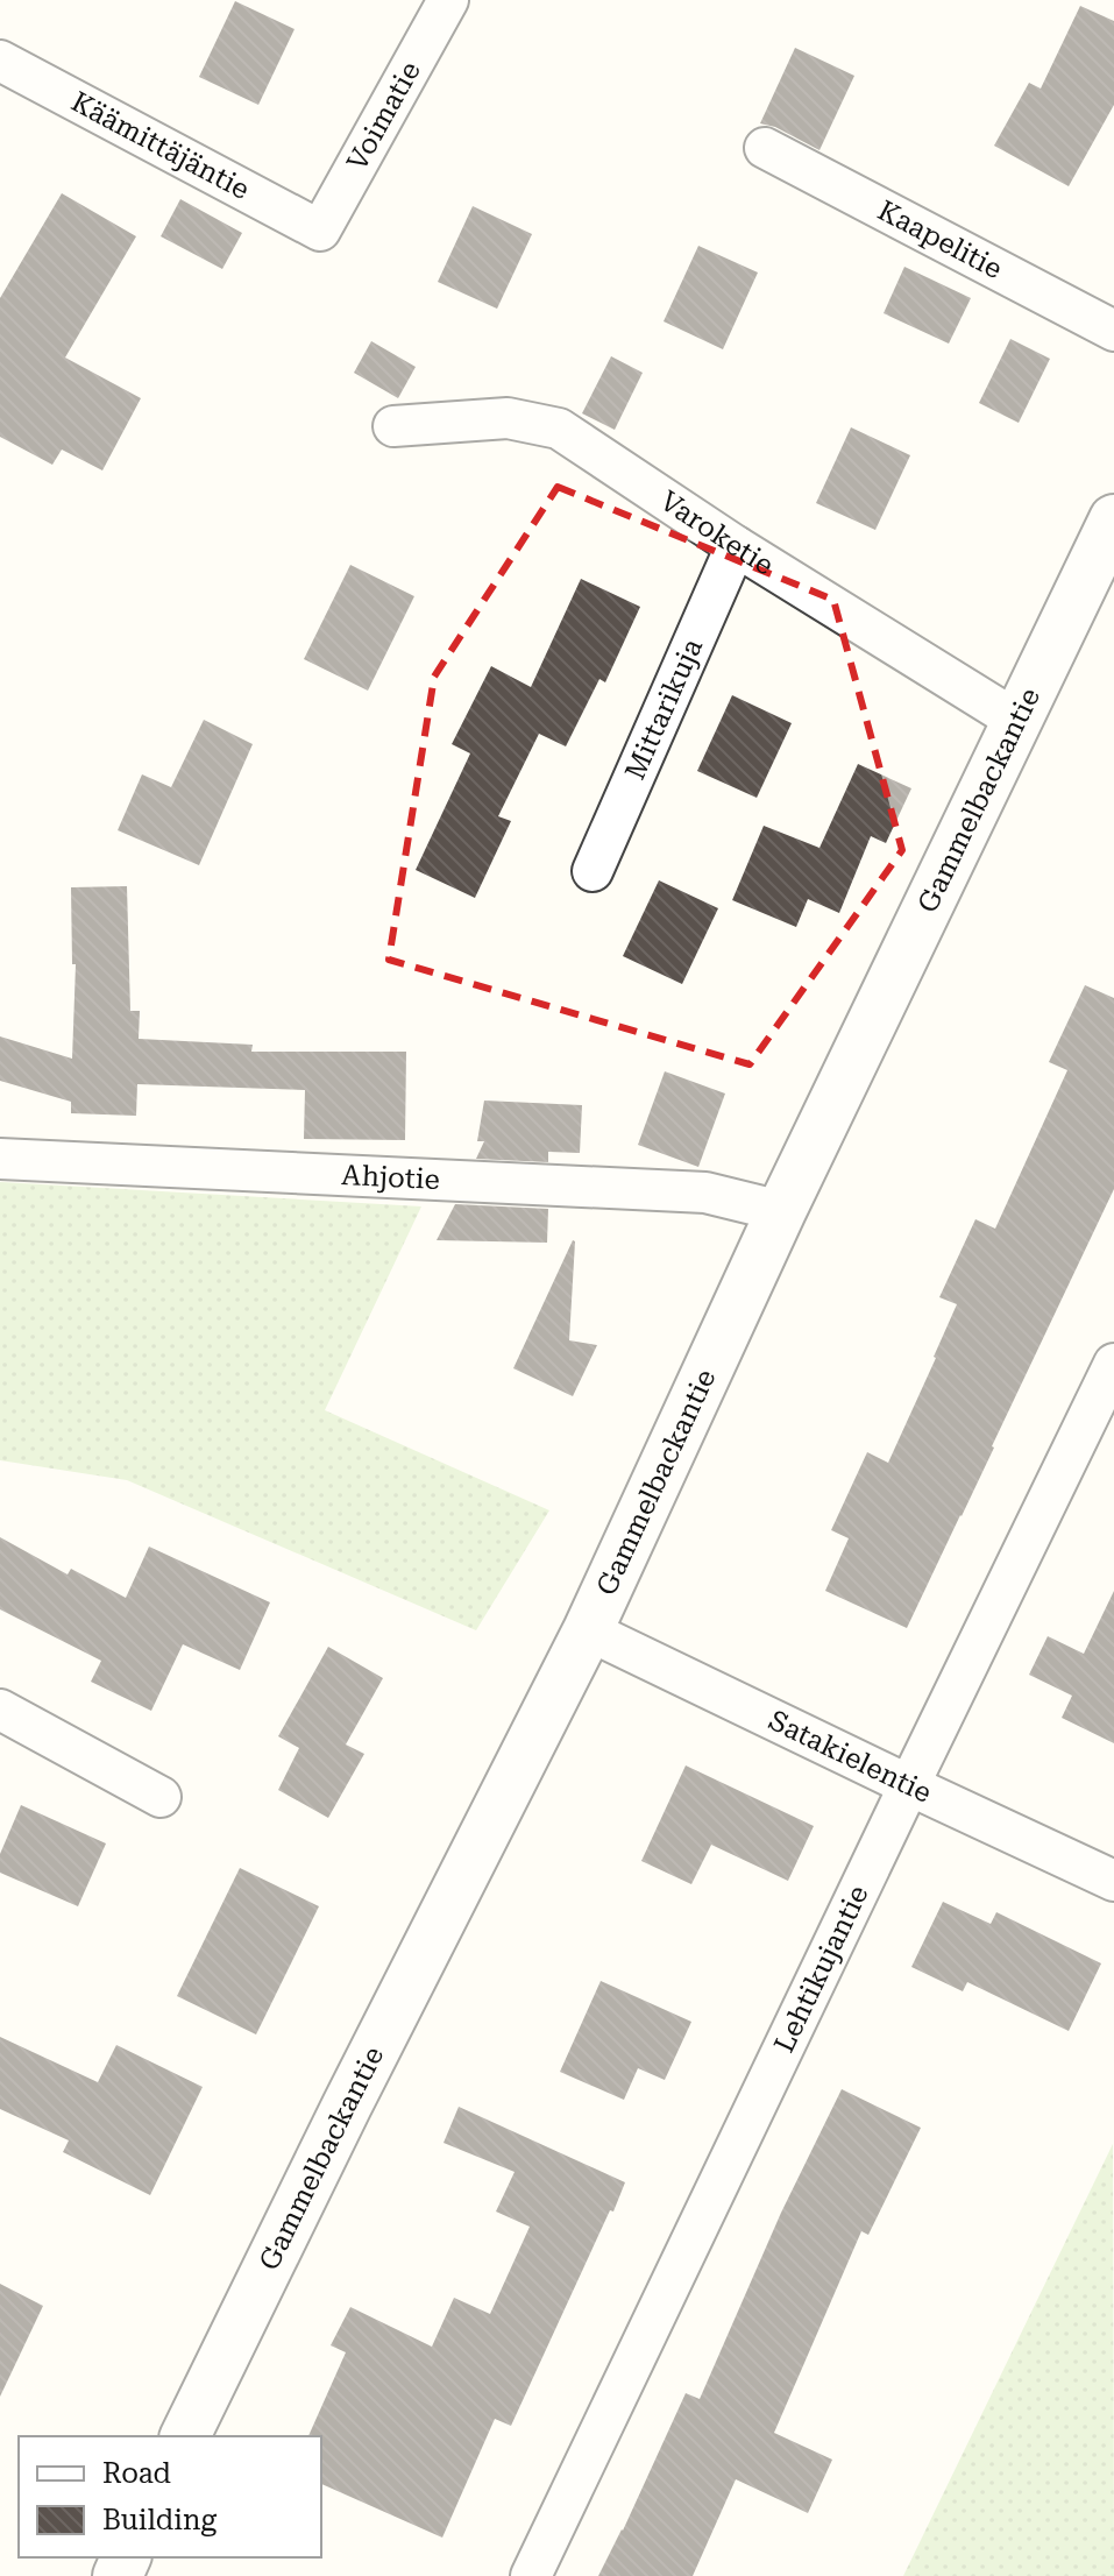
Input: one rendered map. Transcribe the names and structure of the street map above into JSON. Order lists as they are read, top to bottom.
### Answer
{
  "streets": {
    "street": [
      "Voimatie",
      "Käämittäjäntie",
      "Kaapelitie",
      "Varoketie",
      "Mittarikuja",
      "Gammelbackantie",
      "Ahjotie",
      "Satakielentie",
      "Lehtikujantie"
    ]
  },
  "crossings": [
    ["Voimatie", "Käämittäjäntie"],
    ["Varoketie", "Mittarikuja"],
    ["Varoketie", "Gammelbackantie"],
    ["Gammelbackantie", "Ahjotie"],
    ["Gammelbackantie", "Satakielentie"],
    ["Satakielentie", "Lehtikujantie"]
  ],
  "legend": ["Road", "Building"]
}
